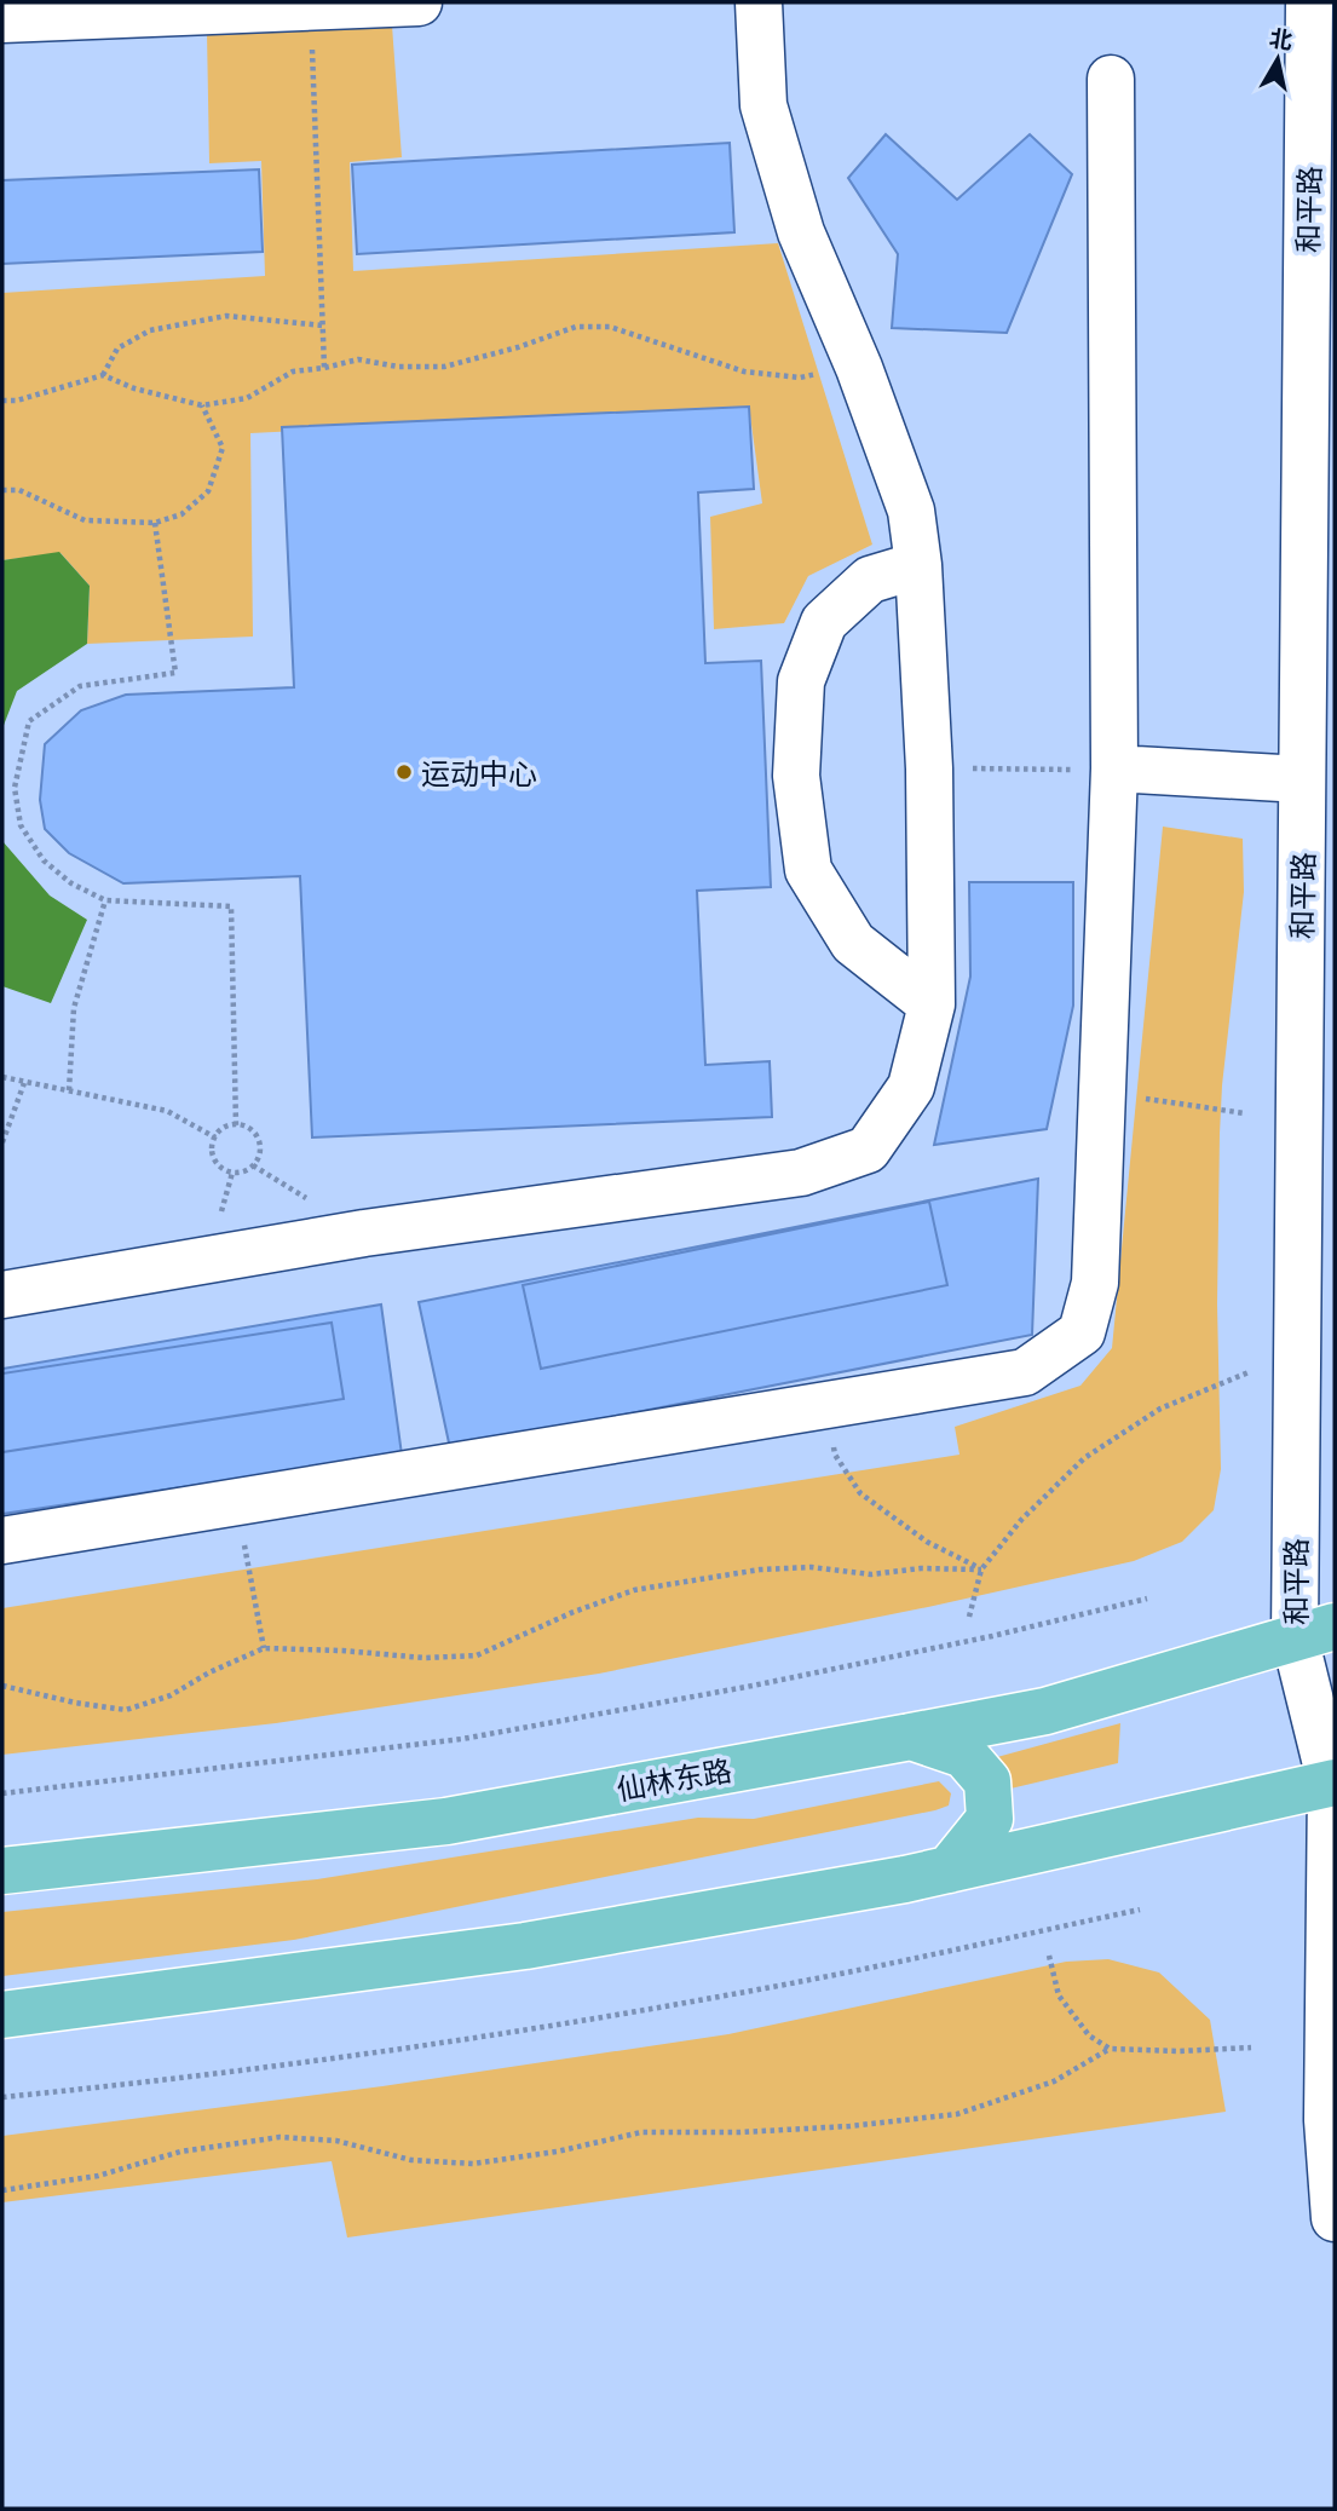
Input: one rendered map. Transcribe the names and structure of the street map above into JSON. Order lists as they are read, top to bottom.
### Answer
{
  "streets": {
    "main road": ["仙林东路"],
    "street": ["和平路"]
  },
  "crossings": [
    ["和平路", "仙林东路"]
  ],
  "places": ["运动中心"],
  "north": "top"
}
